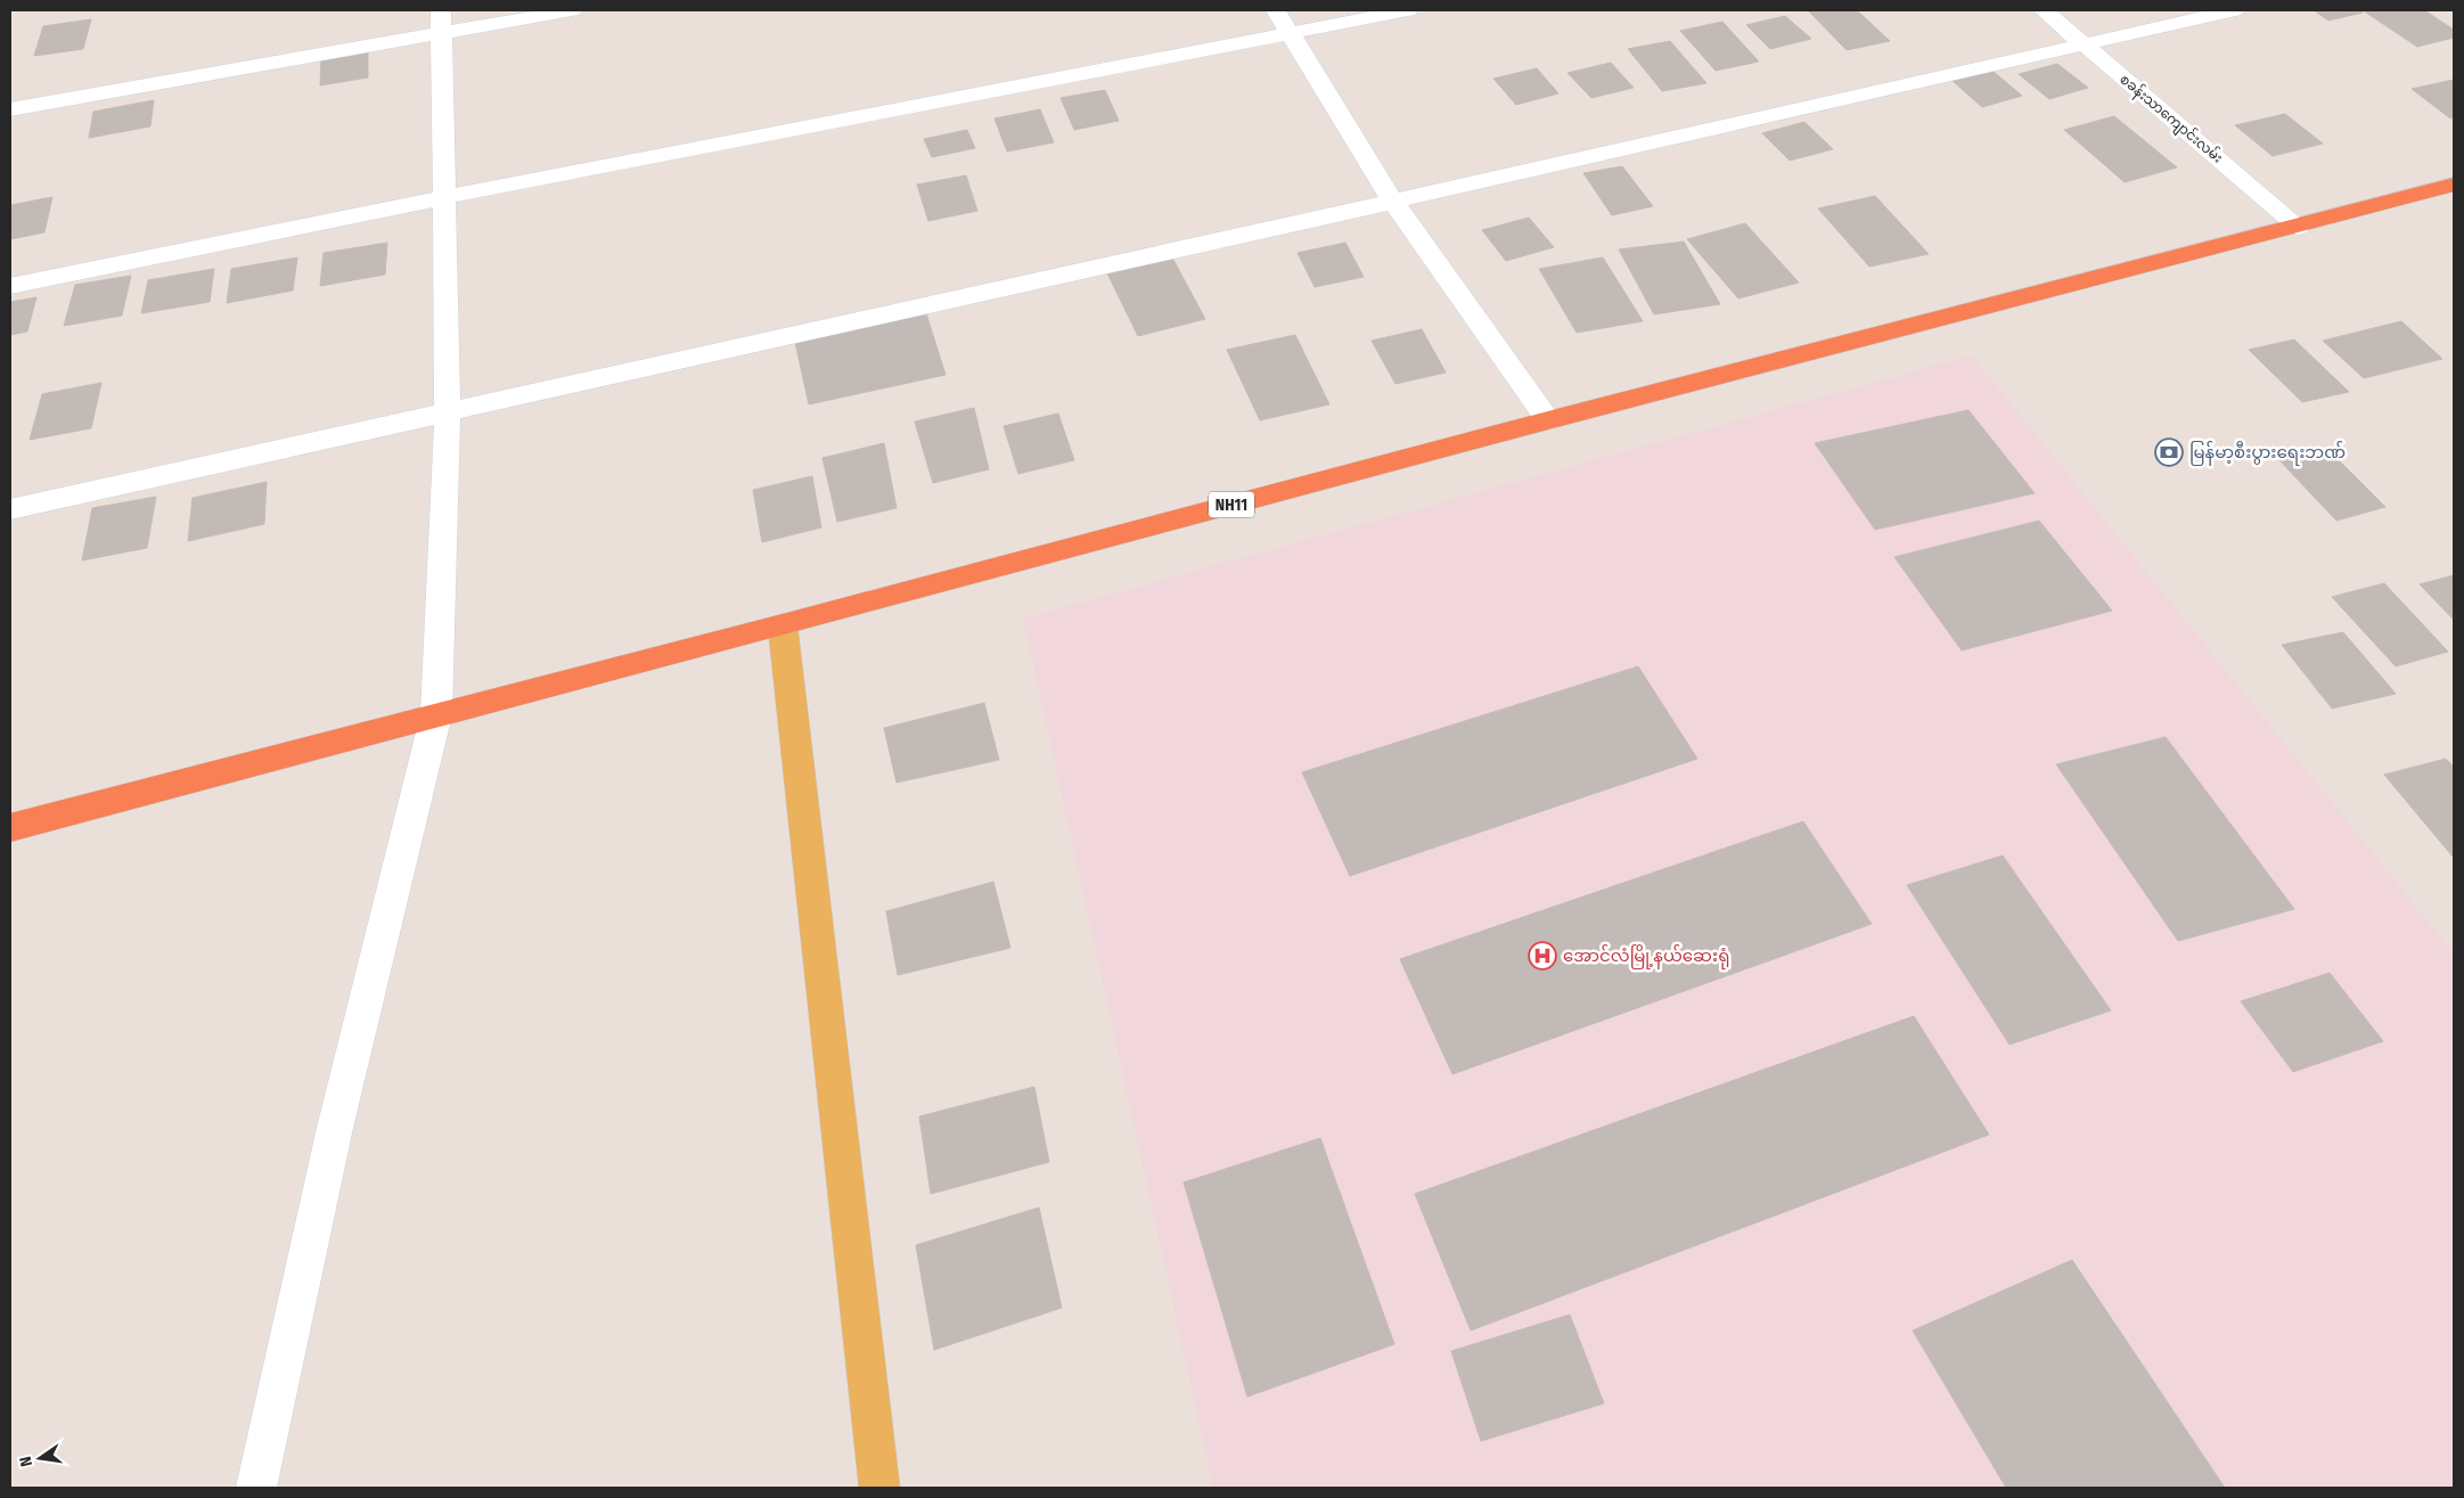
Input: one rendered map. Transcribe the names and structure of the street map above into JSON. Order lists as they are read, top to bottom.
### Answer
{
  "streets": {
    "highway": ["NH11"],
    "street": ["စခန်းသာကျောင်းလမ်း"]
  },
  "crossings": [
    ["စခန်းသာကျောင်းလမ်း", "NH11"]
  ],
  "places": {
    "bank": ["မြန်မာ့စီးပွားရေးဘဏ်"],
    "hospital": ["‌အောင်လံမြို့နယ်ဆေးရုံ"]
  },
  "north": "left"
}
